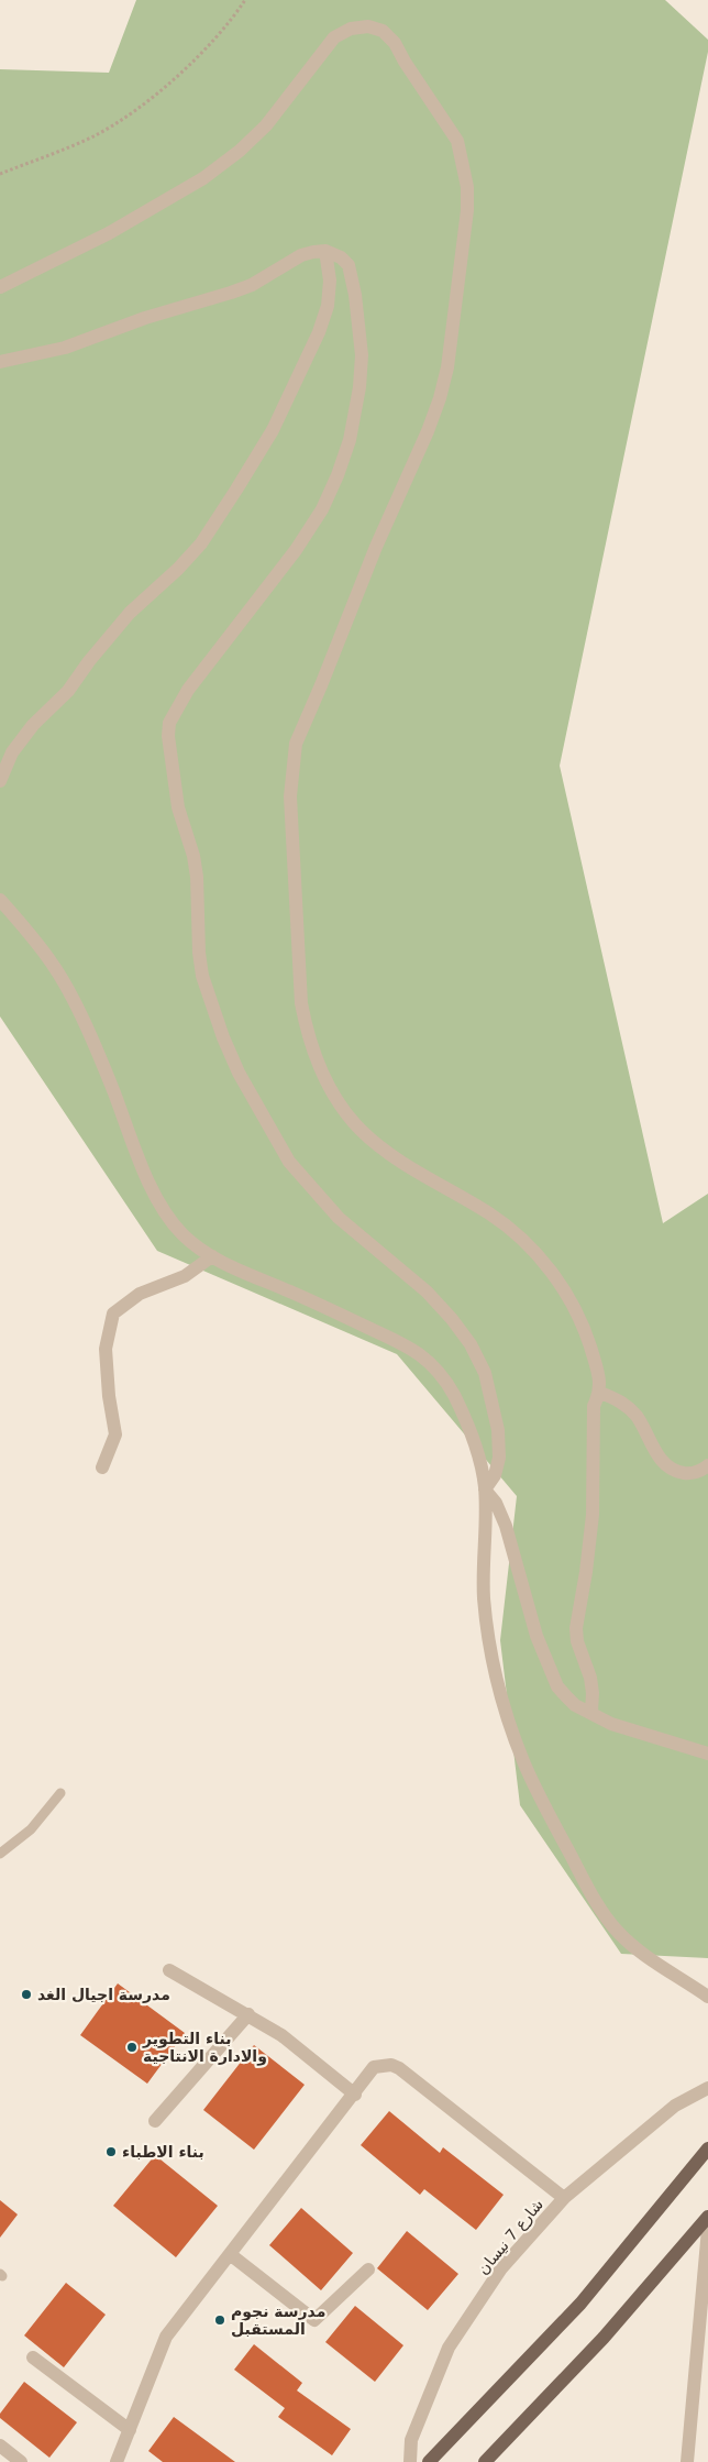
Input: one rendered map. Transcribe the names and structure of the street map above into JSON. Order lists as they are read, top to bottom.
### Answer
{
  "streets": {
    "street": ["شارع 7 نيسان"]
  },
  "places": [
    "مدرسة اجيال الغد",
    "بناء التطوير والادارة الانتاجية",
    "بناء الاطباء",
    "مدرسة نجوم المستقبل"
  ]
}
